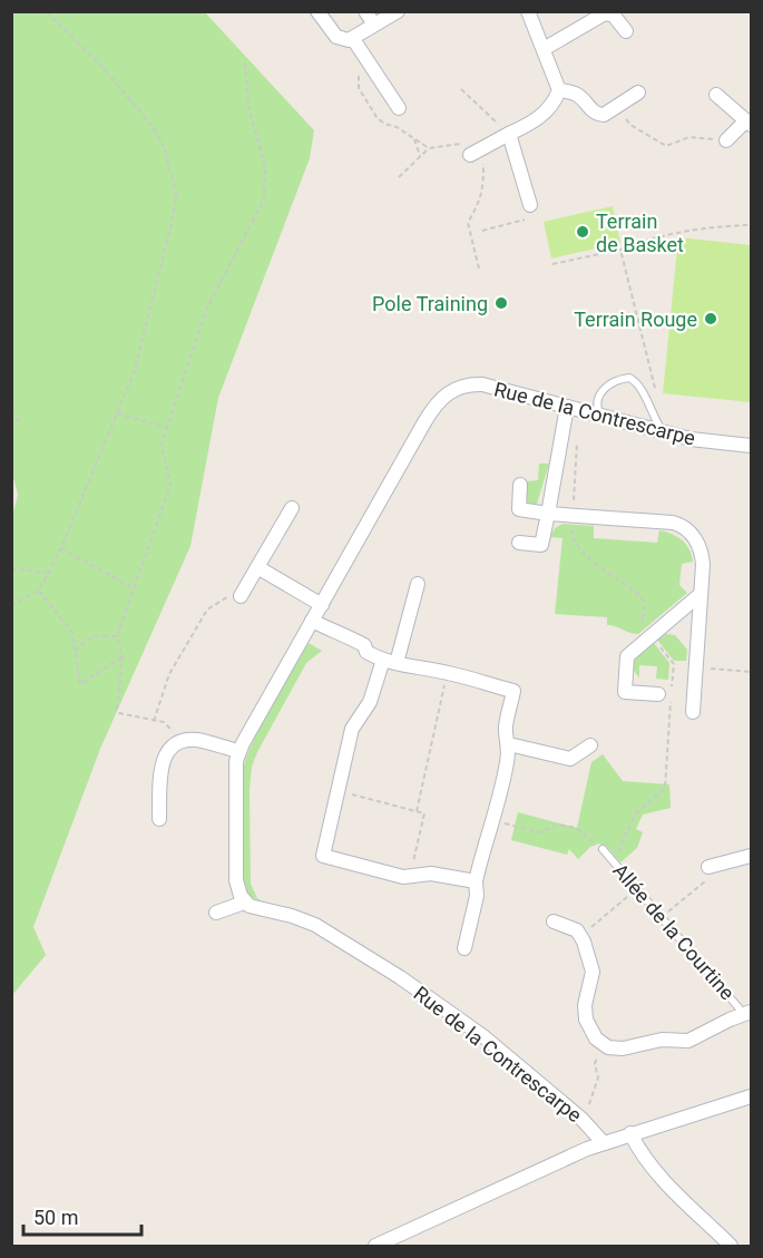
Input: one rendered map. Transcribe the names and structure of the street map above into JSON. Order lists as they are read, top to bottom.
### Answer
{
  "streets": {
    "street": ["Rue de la Contrescarpe", "Allée de la Courtine"]
  },
  "places": ["Terrain de Basket", "Pole Training", "Terrain Rouge"],
  "scale_bar": "50 m"
}
